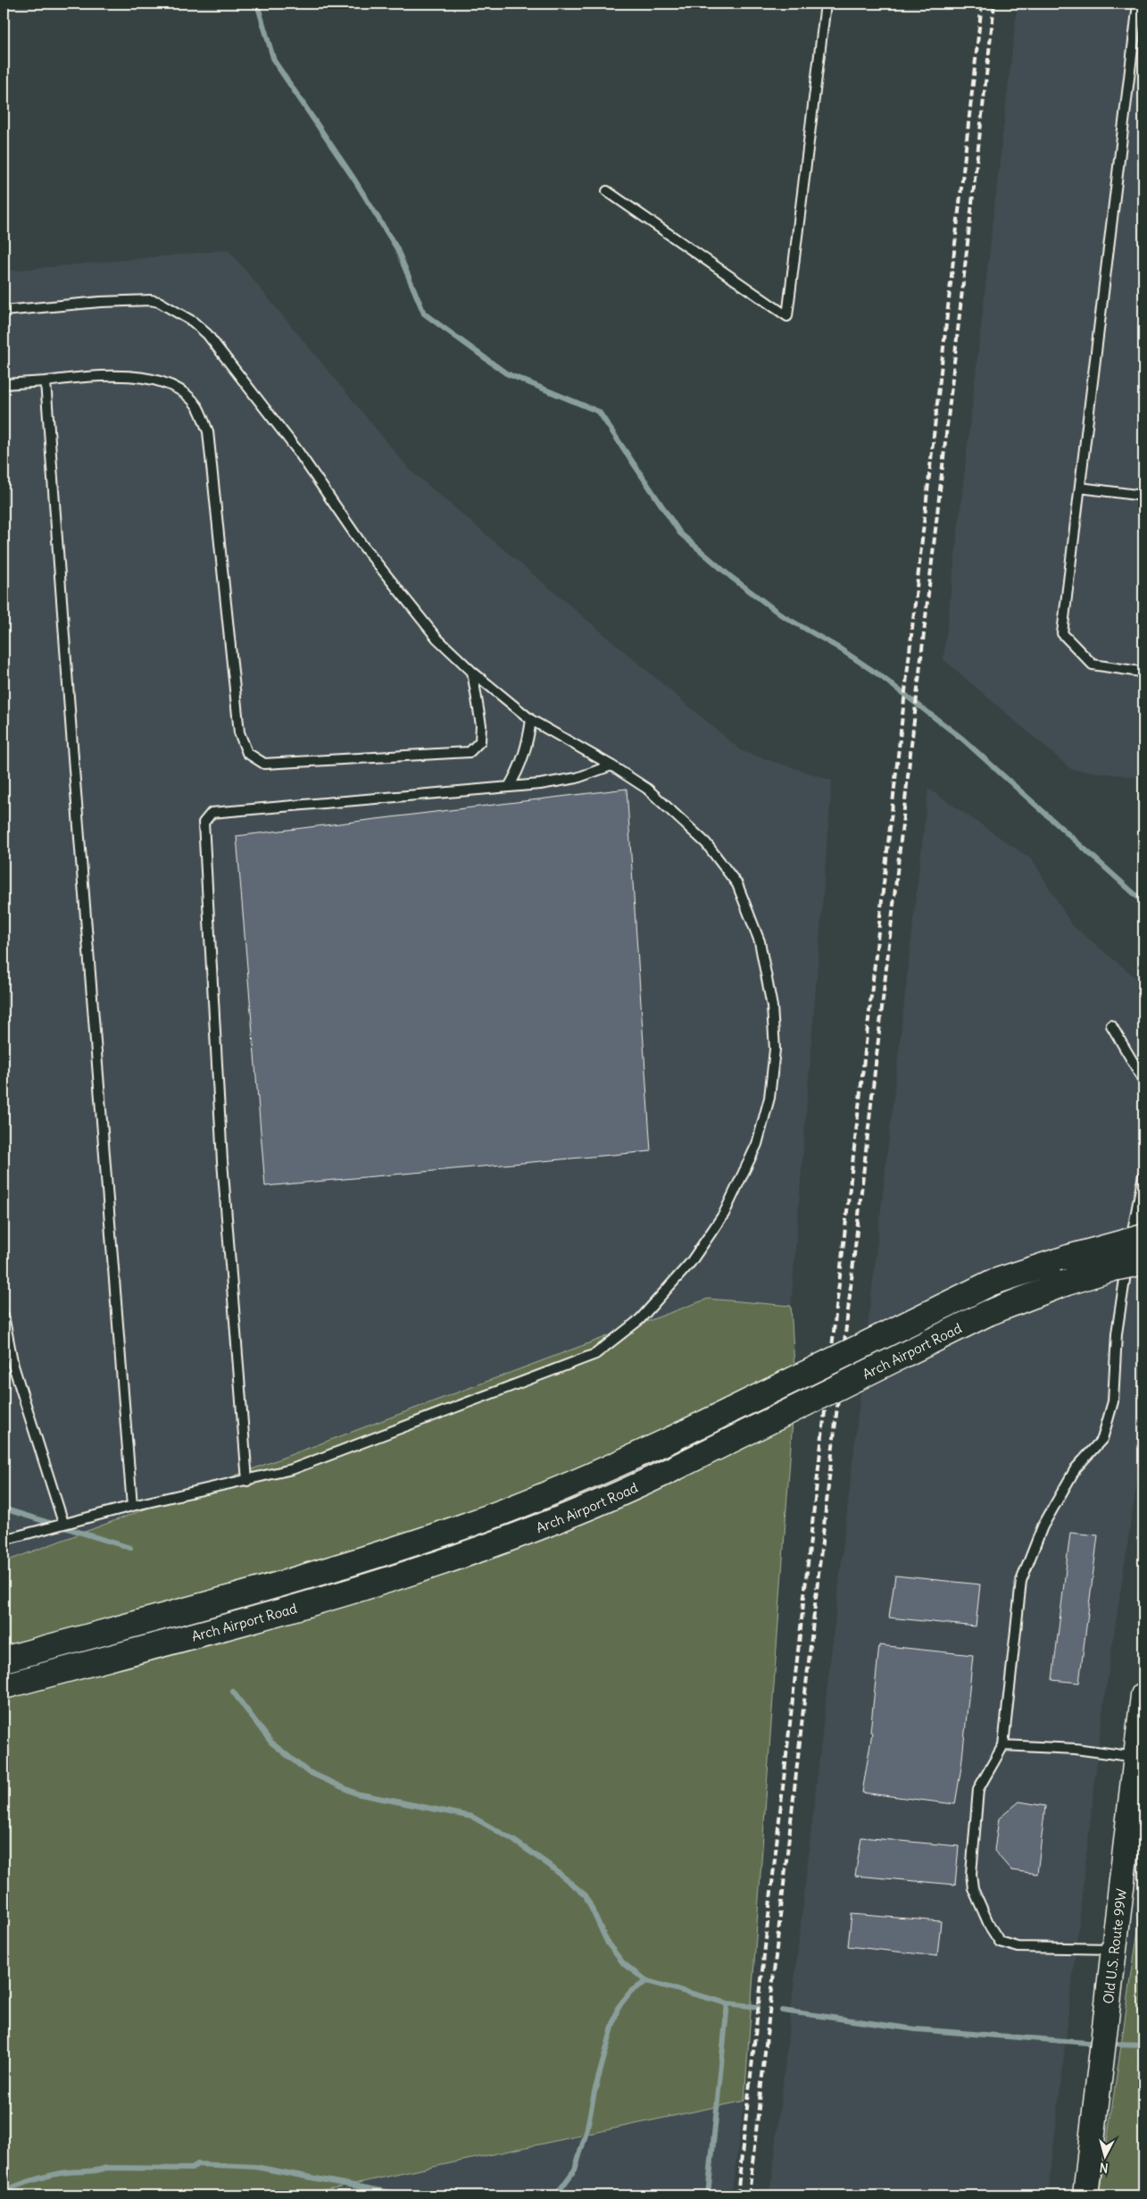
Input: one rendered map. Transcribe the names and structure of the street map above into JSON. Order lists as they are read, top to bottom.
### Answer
{
  "streets": {
    "main road": ["Arch Airport Road", "Old U.S. Route 99W"]
  },
  "north": "bottom"
}
